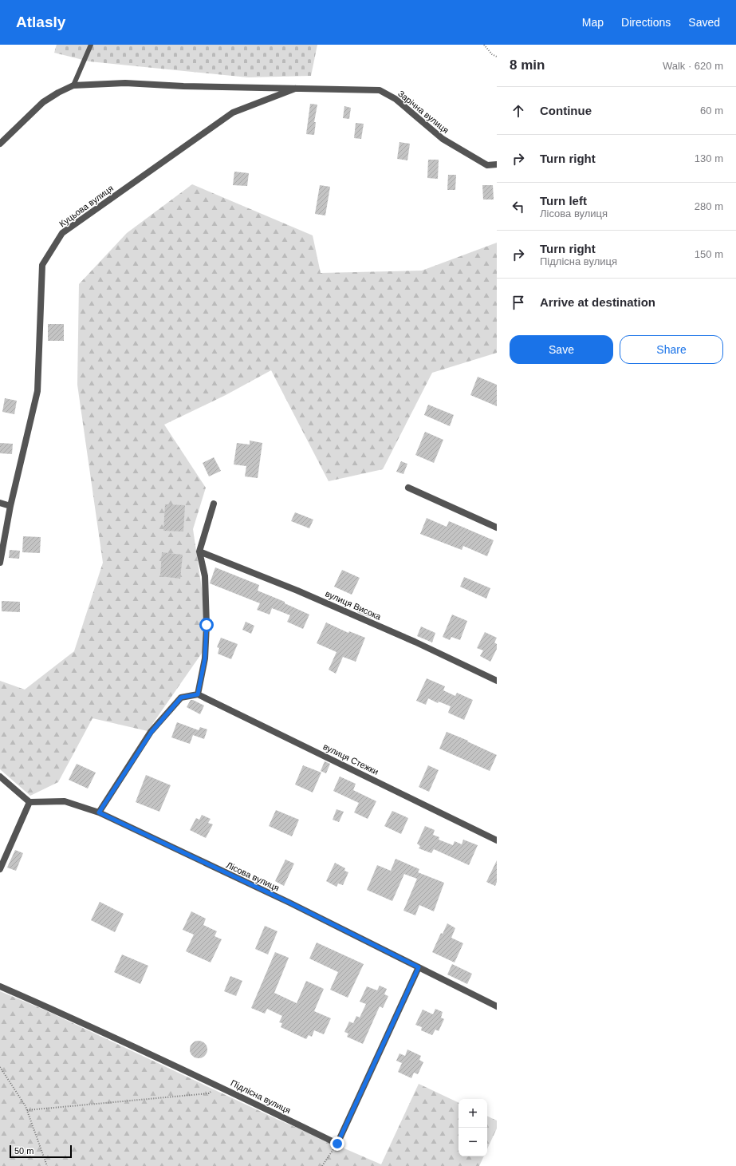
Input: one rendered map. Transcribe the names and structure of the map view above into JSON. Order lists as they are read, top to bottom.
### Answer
{
  "streets": {
    "street": [
      "Зарічна вулиця",
      "Куцьова вулиця",
      "вулиця Висока",
      "вулиця Стежки",
      "Лісова вулиця",
      "Підлісна вулиця"
    ]
  },
  "crossings": [
    ["Зарічна вулиця", "Куцьова вулиця"]
  ],
  "scale_bar": "50 m",
  "page": {
    "header": "Atlasly",
    "nav": ["Map", "Directions", "Saved"],
    "heading": ["8 min", "Walk · 620 m"],
    "list": [
      ["Continue", "60 m"],
      ["Turn right", "130 m"],
      ["Turn left", "Лісова вулиця", "280 m"],
      ["Turn right", "Підлісна вулиця", "150 m"],
      "Arrive at destination"
    ],
    "buttons": ["Save", "Share"],
    "map_buttons": ["+", "−"],
    "scale": "50 m"
  }
}
